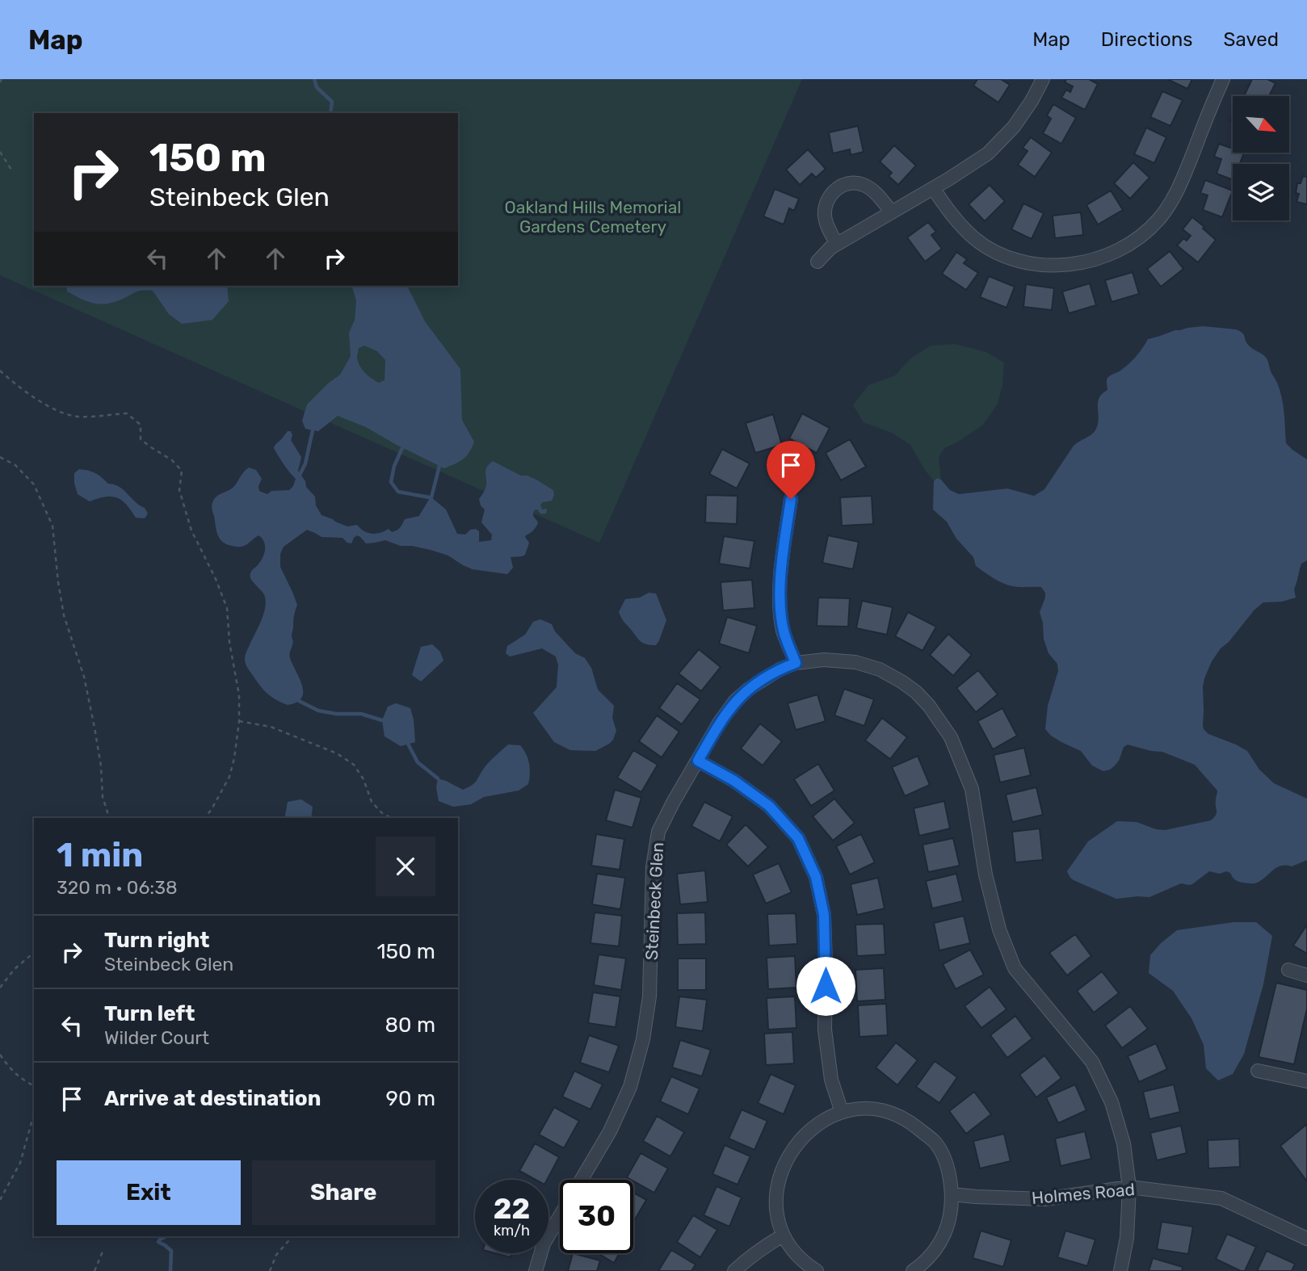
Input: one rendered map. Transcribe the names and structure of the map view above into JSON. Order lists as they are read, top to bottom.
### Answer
{
  "streets": {
    "street": ["Steinbeck Glen", "Holmes Road"]
  },
  "crossings": [
    ["Steinbeck Glen", "Holmes Road"]
  ],
  "parks": ["Oakland Hills Memorial Gardens Cemetery"],
  "north": "bottom right",
  "page": {
    "header": "Map",
    "nav": ["Map", "Directions", "Saved"],
    "turn": ["150 m", "Steinbeck Glen"],
    "heading": ["1 min", "320 m · 06:38"],
    "list": [
      {
        "name": "Turn right",
        "note": "Steinbeck Glen",
        "value": "150 m"
      },
      {
        "name": "Turn left",
        "note": "Wilder Court",
        "value": "80 m"
      },
      {
        "name": "Arrive at destination",
        "value": "90 m"
      }
    ],
    "buttons": ["Exit", "Share"],
    "speed": "22 km/h",
    "limit": "30"
  }
}
